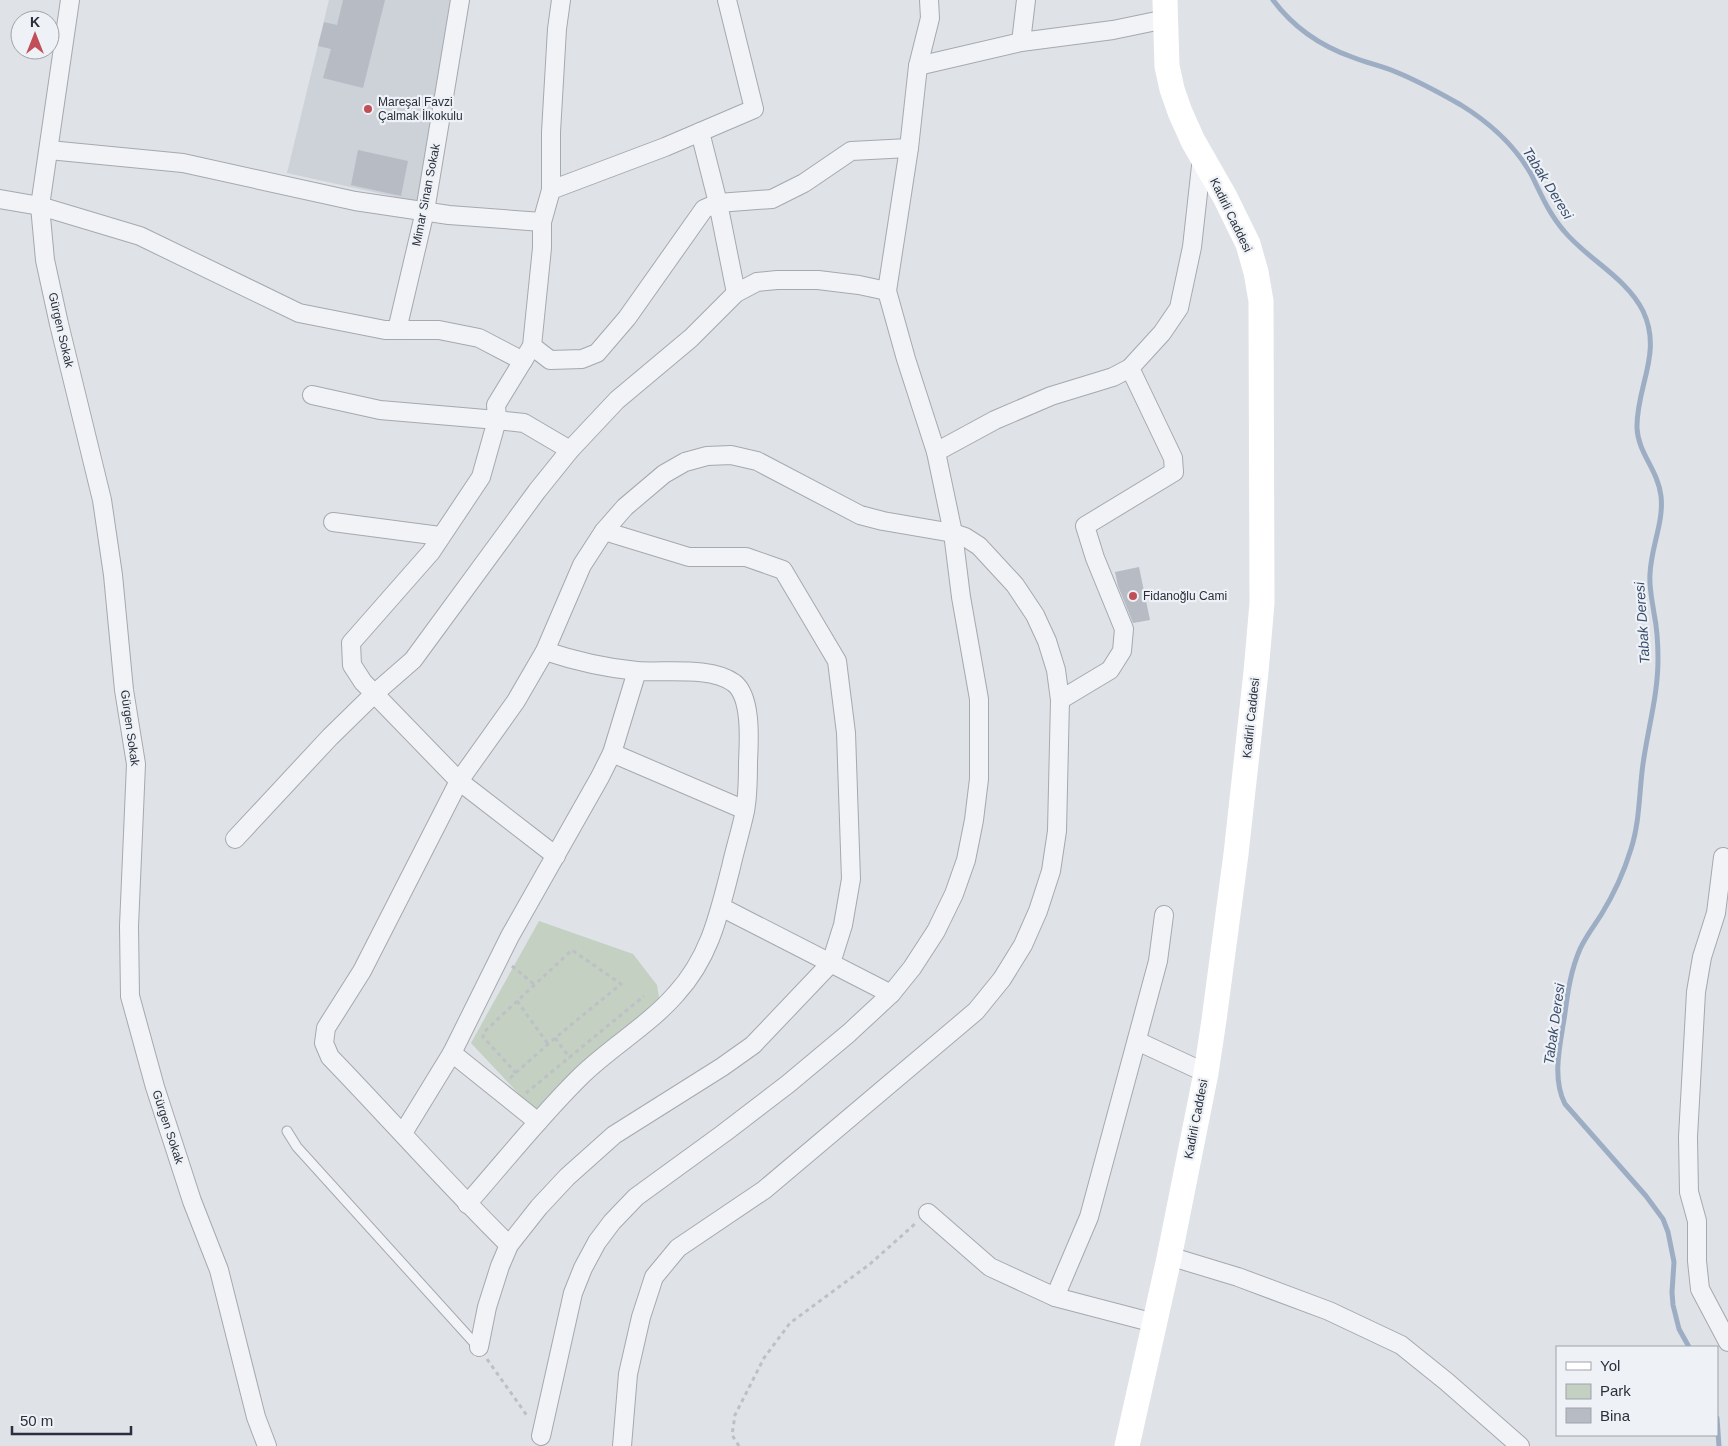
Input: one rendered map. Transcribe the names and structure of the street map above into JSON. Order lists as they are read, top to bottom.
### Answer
{
  "streets": {
    "main road": ["Kadirli Caddesi"],
    "street": ["Mimar Sinan Sokak", "Gürgen Sokak"]
  },
  "water": ["Tabak Deresi"],
  "places": ["Mareşal Favzi Çalmak İlkokulu", "Fidanoğlu Cami"],
  "legend": ["Yol", "Park", "Bina"],
  "scale_bar": "50 m",
  "north": "top"
}
